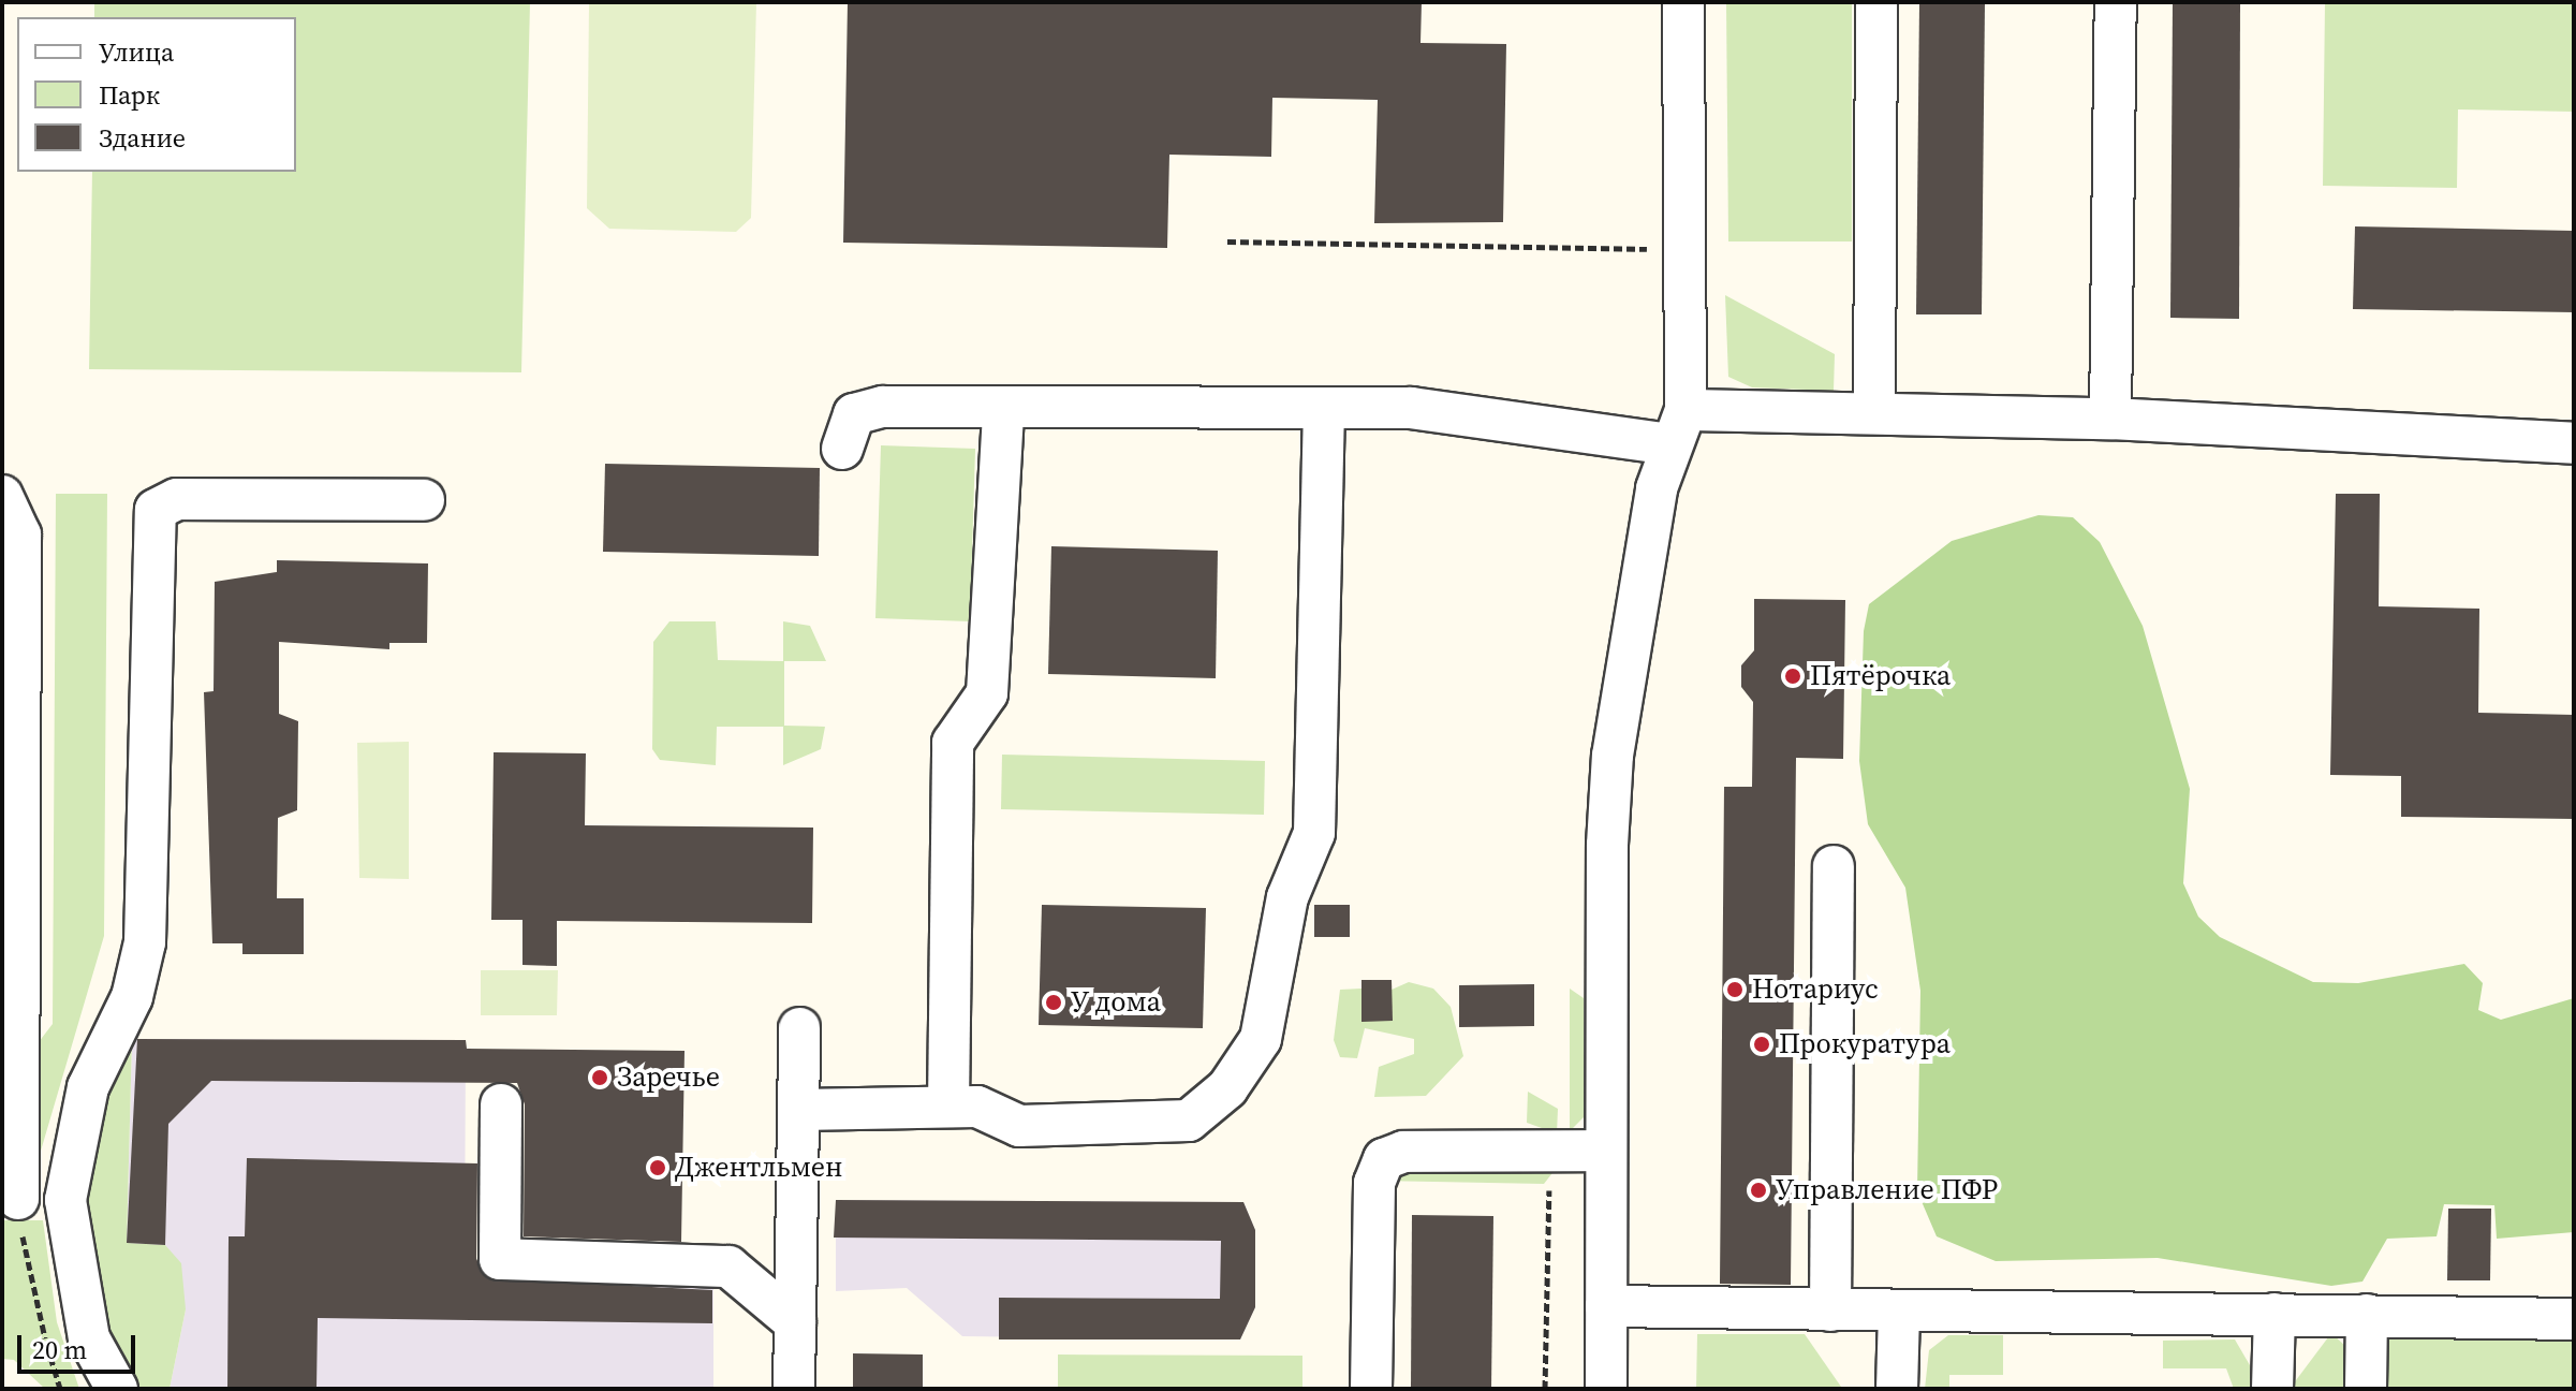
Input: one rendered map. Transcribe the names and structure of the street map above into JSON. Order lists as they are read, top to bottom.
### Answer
{
  "places": [
    "Пятёрочка",
    "Нотариус",
    "У дома",
    "Прокуратура",
    "Заречье",
    "Джентльмен",
    "Управление ПФР"
  ],
  "legend": ["Улица", "Парк", "Здание"],
  "scale_bar": "20 m"
}
